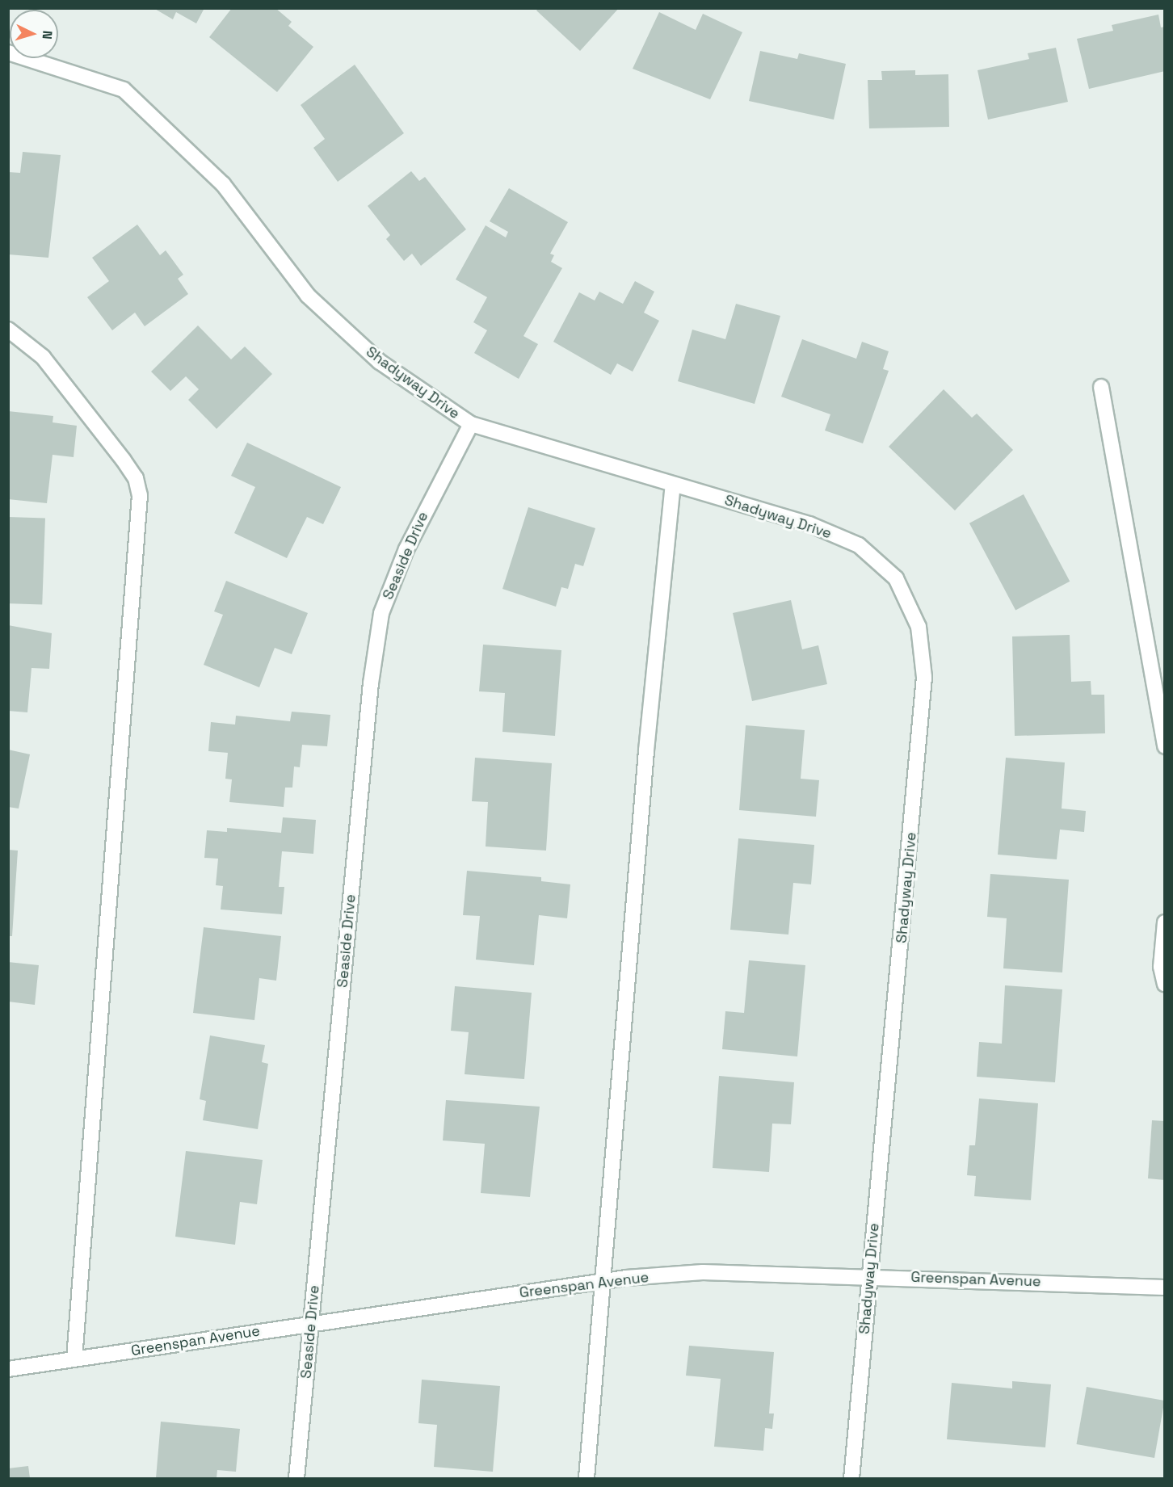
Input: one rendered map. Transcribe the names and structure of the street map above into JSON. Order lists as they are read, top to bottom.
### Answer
{
  "streets": {
    "street": ["Shadyway Drive", "Seaside Drive", "Greenspan Avenue"]
  },
  "crossings": [
    ["Shadyway Drive", "Seaside Drive"],
    ["Shadyway Drive", "Greenspan Avenue"],
    ["Seaside Drive", "Greenspan Avenue"]
  ],
  "north": "right"
}
